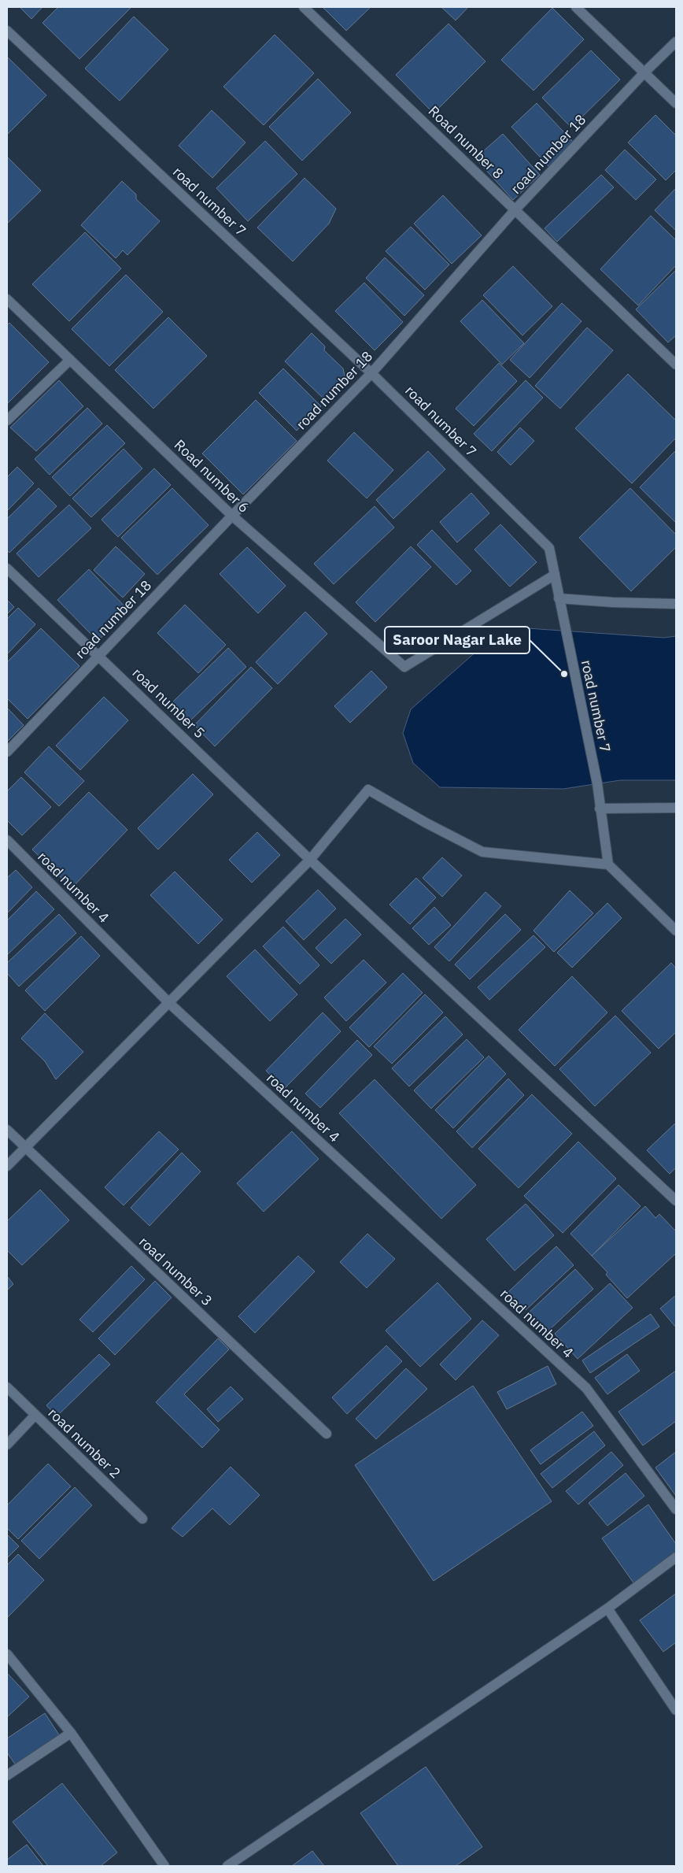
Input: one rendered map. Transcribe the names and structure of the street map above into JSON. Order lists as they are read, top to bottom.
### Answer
{
  "streets": {
    "street": [
      "Road number 8",
      "road number 18",
      "road number 7",
      "Road number 6",
      "road number 5",
      "road number 4",
      "road number 3",
      "road number 2"
    ]
  },
  "crossings": [
    ["Road number 8", "road number 18"],
    ["road number 18", "road number 7"],
    ["road number 18", "Road number 6"],
    ["road number 18", "road number 5"],
    ["road number 7", "Road number 6"]
  ],
  "places": ["Saroor Nagar Lake"]
}
